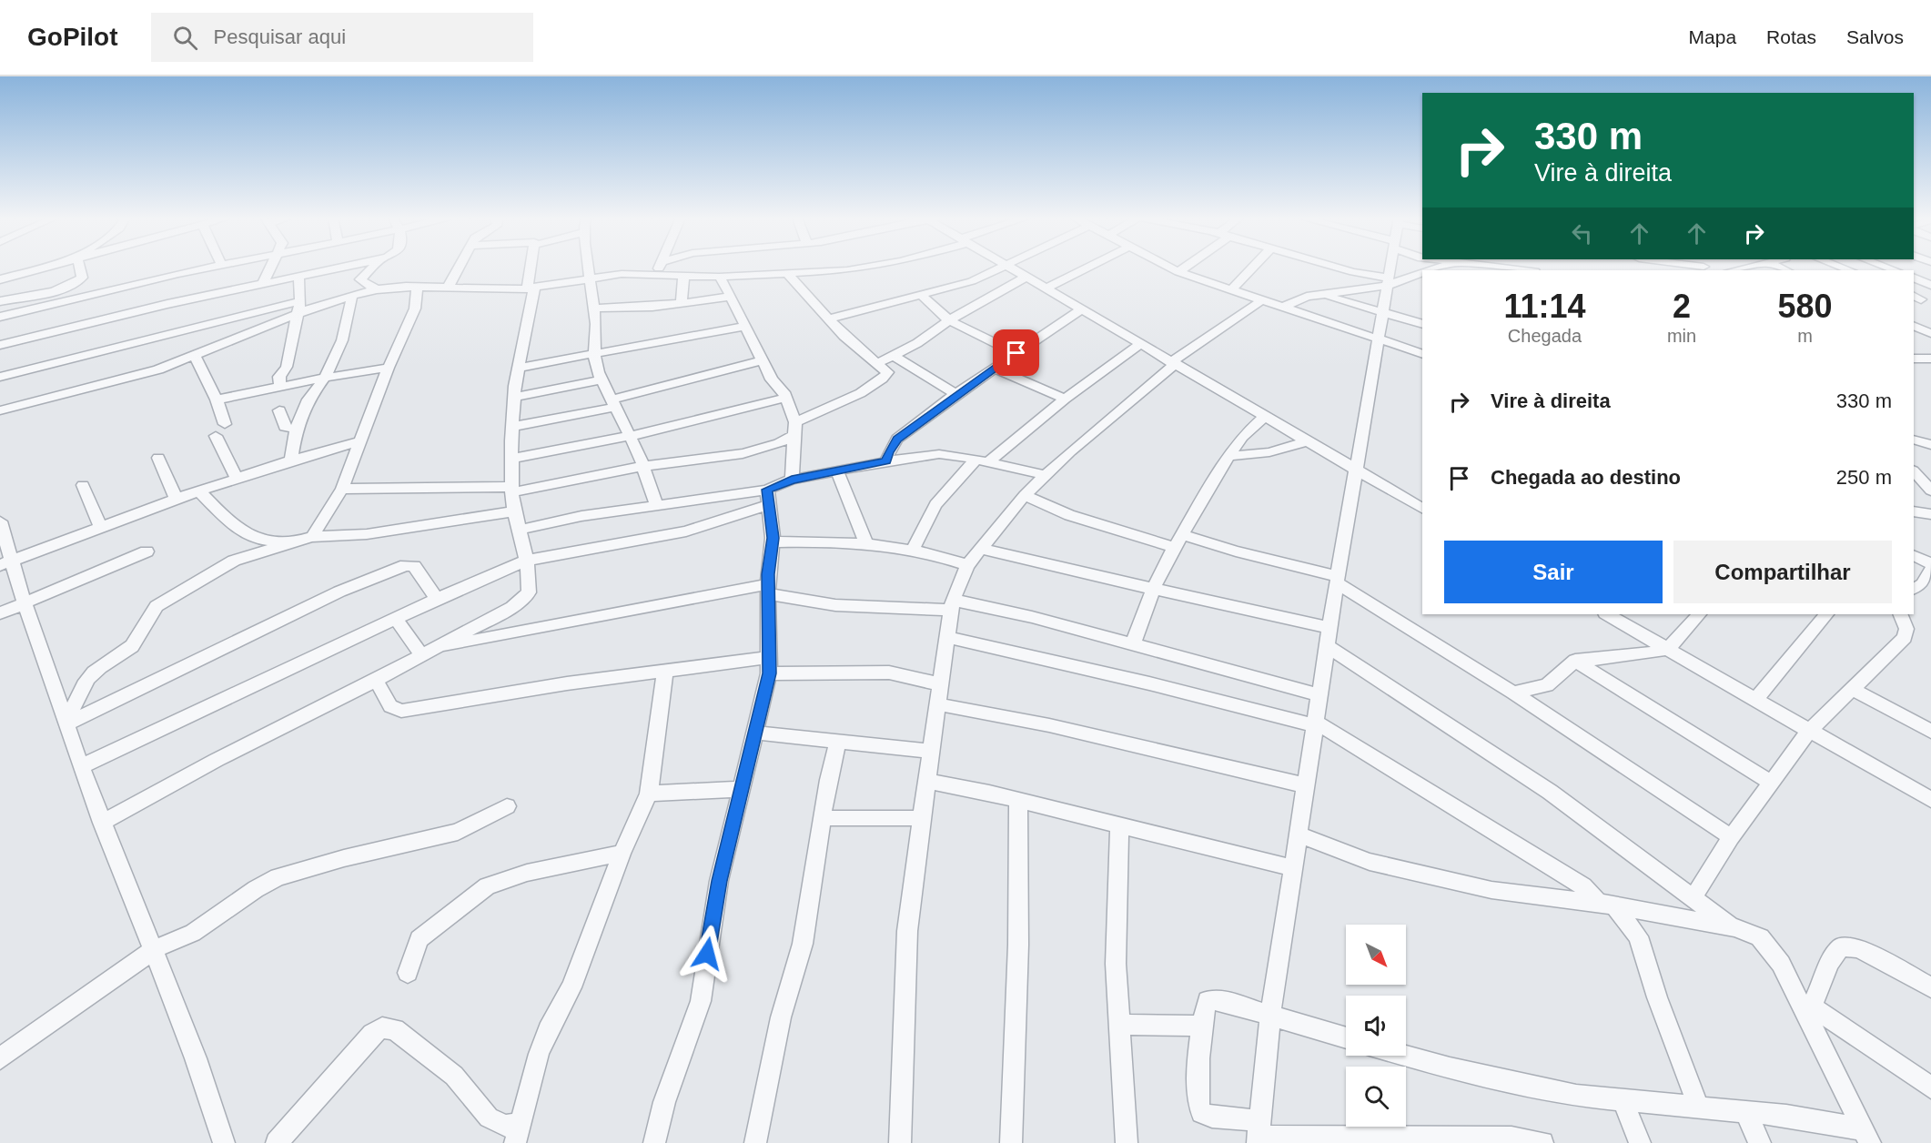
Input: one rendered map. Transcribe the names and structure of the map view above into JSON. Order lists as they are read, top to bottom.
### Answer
{
  "north": "bottom right",
  "page": {
    "header": "GoPilot",
    "search": "Pesquisar aqui",
    "nav": ["Mapa", "Rotas", "Salvos"],
    "turn": ["330 m", "Vire à direita"],
    "eta": [
      "11:14",
      "Chegada",
      "2",
      "min",
      "580",
      "m"
    ],
    "list": [
      {
        "name": "Vire à direita",
        "value": "330 m"
      },
      {
        "name": "Chegada ao destino",
        "value": "250 m"
      }
    ],
    "buttons": ["Sair", "Compartilhar"]
  }
}
